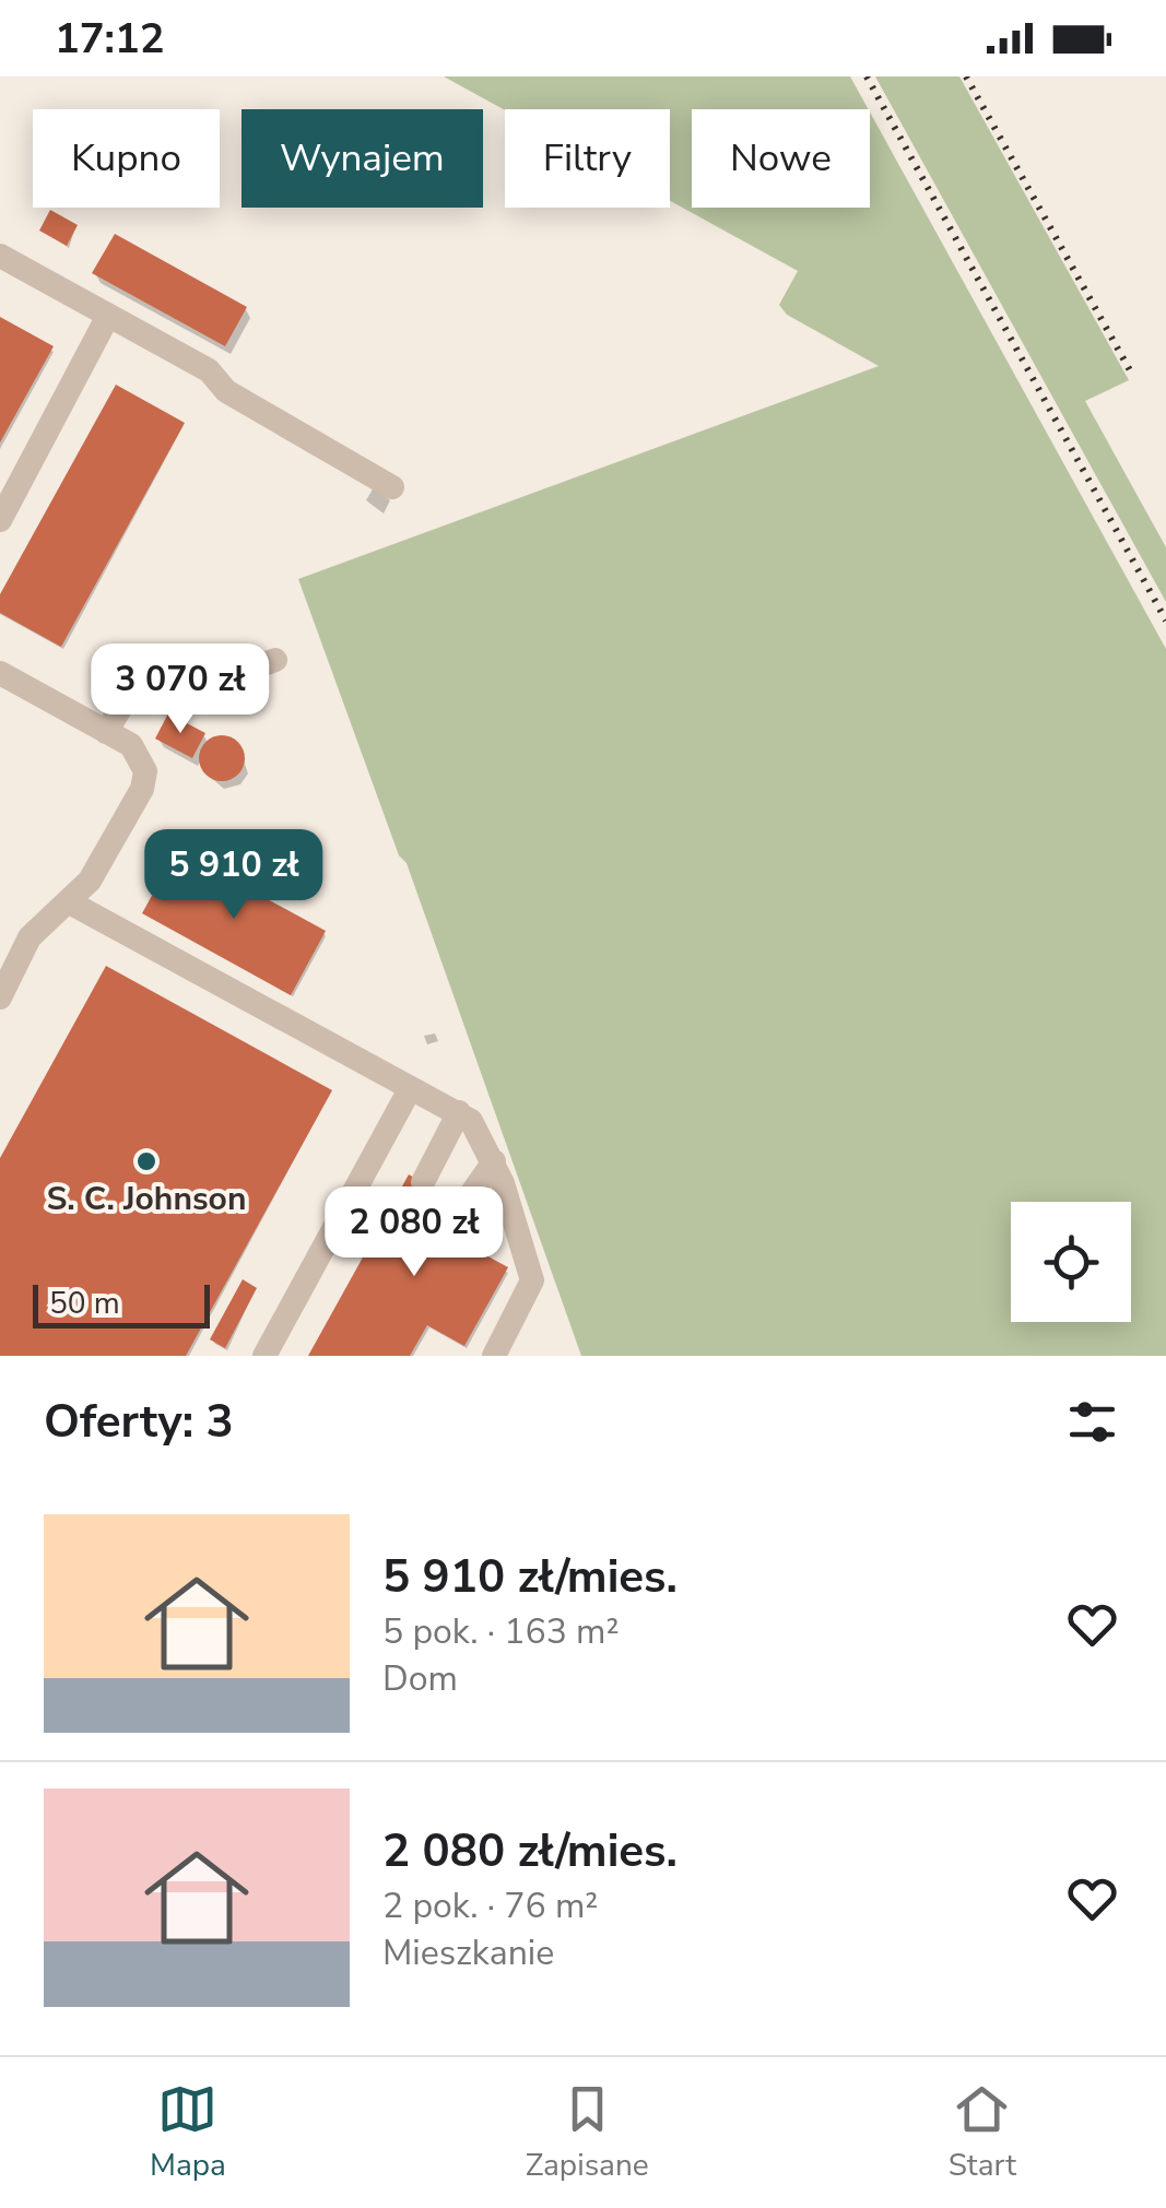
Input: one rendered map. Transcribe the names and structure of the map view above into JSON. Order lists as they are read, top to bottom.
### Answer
{
  "places": ["S. C. Johnson"],
  "scale_bar": "50 m",
  "page": {
    "status": "17:12",
    "chip": [
      "Kupno",
      "Wynajem",
      "Filtry",
      "Nowe"
    ],
    "price": ["3 070 zł", "5 910 zł", "2 080 zł"],
    "scale": "50 m",
    "heading": "Oferty: 3",
    "list": [
      {
        "name": "5 910 zł/mies.",
        "note": "5 pok. · 163 m² · Dom"
      },
      {
        "name": "2 080 zł/mies.",
        "note": "2 pok. · 76 m² · Mieszkanie"
      }
    ],
    "tabs": ["Mapa", "Zapisane", "Start"]
  }
}
